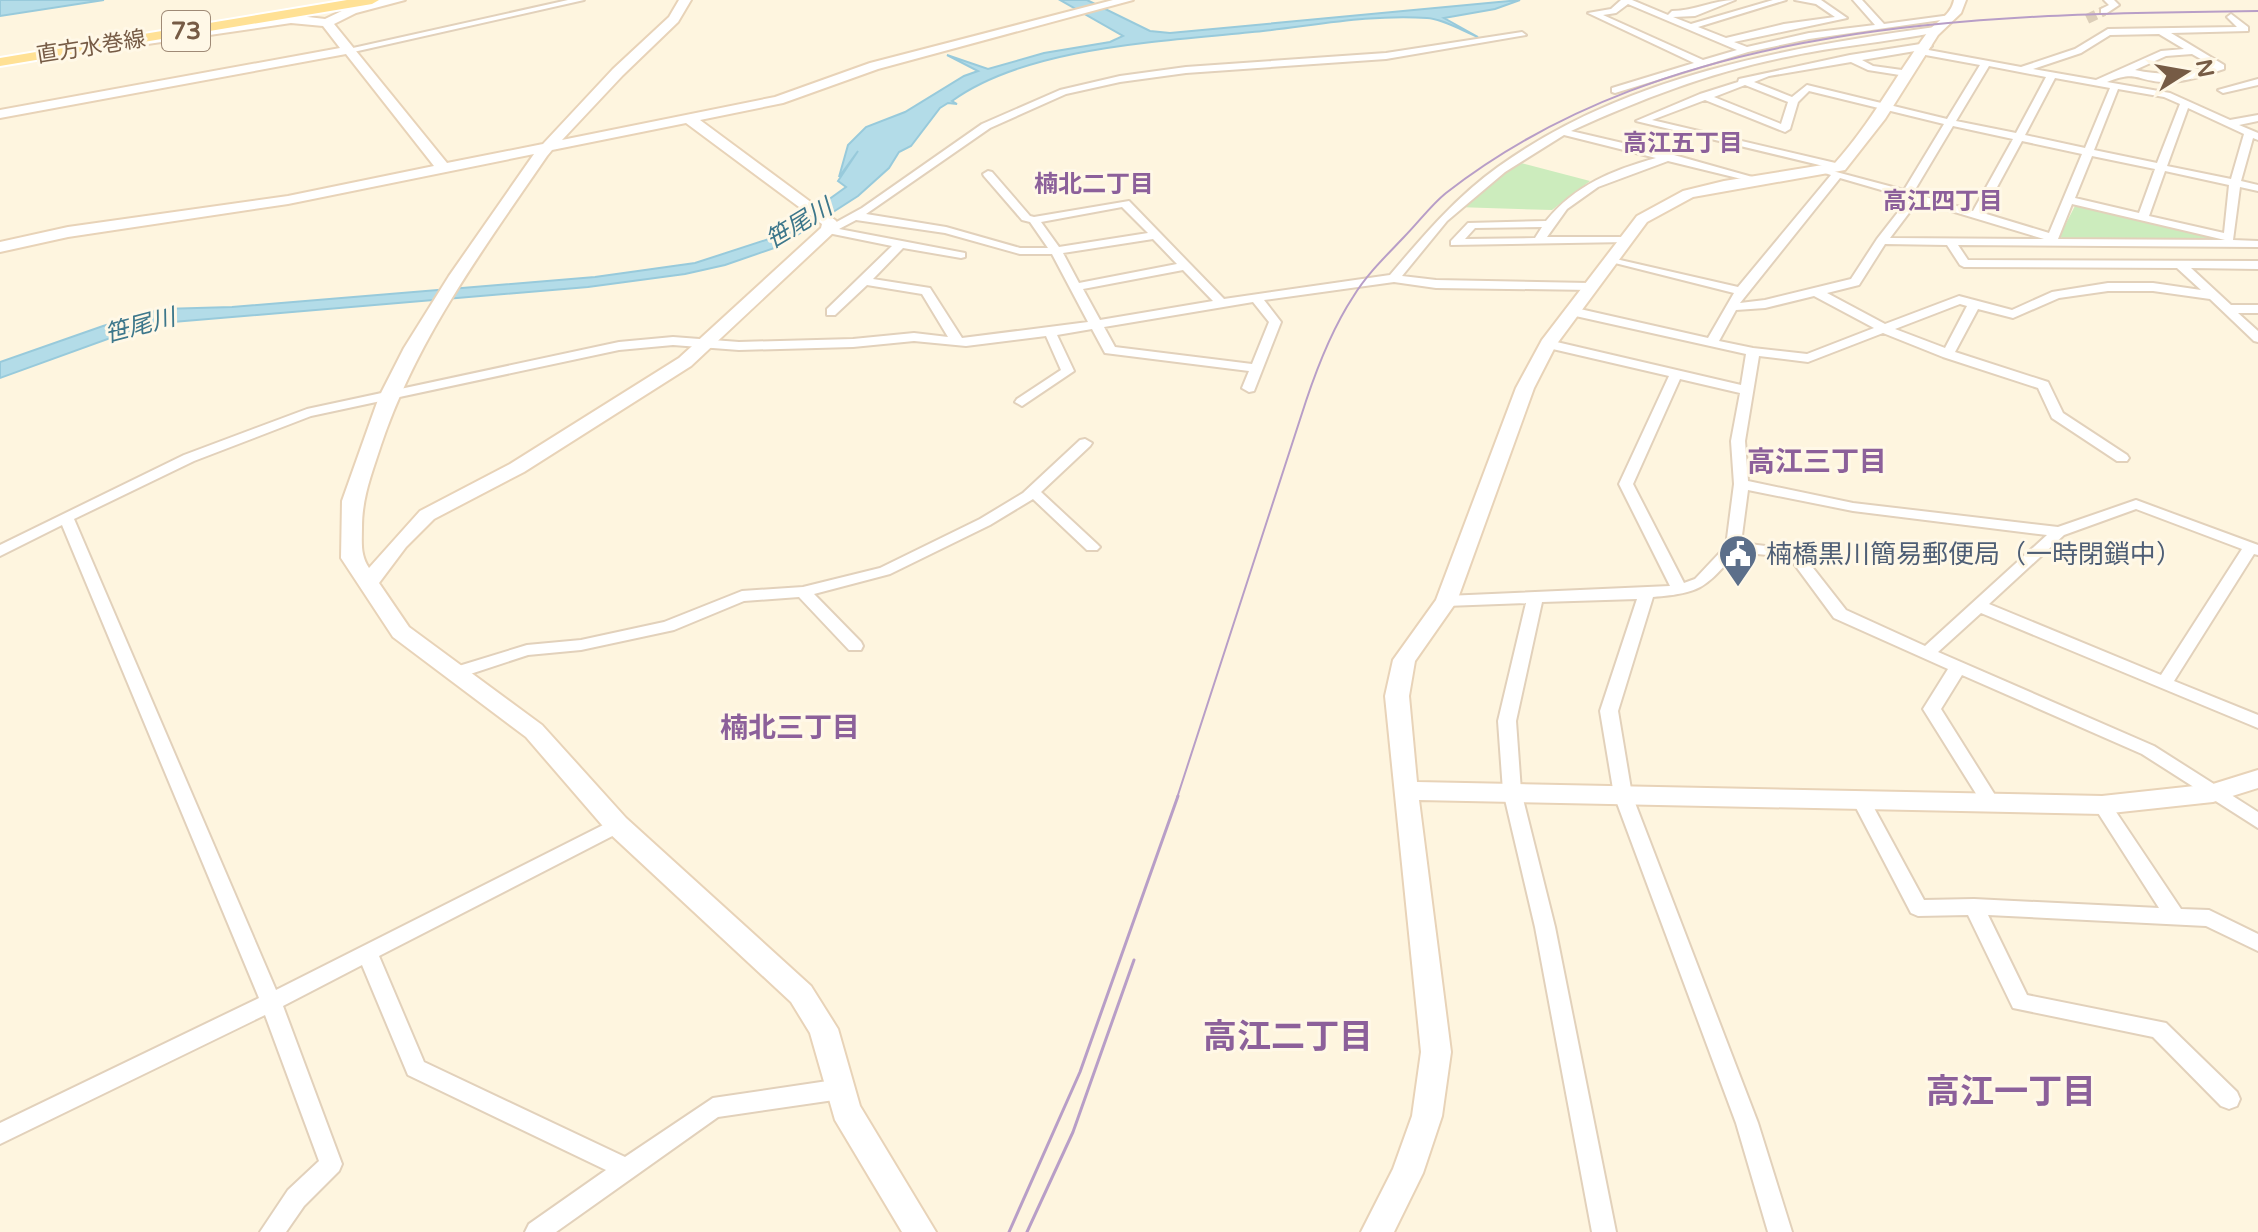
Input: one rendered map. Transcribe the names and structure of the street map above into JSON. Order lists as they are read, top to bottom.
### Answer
{
  "streets": {
    "main road": ["73", "直方水巻線"]
  },
  "districts": [
    "高江五丁目",
    "楠北二丁目",
    "高江四丁目",
    "高江三丁目",
    "楠北三丁目",
    "高江二丁目",
    "高江一丁目"
  ],
  "water": ["笹尾川"],
  "places": {
    "public building": ["楠橋黒川簡易郵便局（一時閉鎖中）"]
  },
  "north": "right"
}
